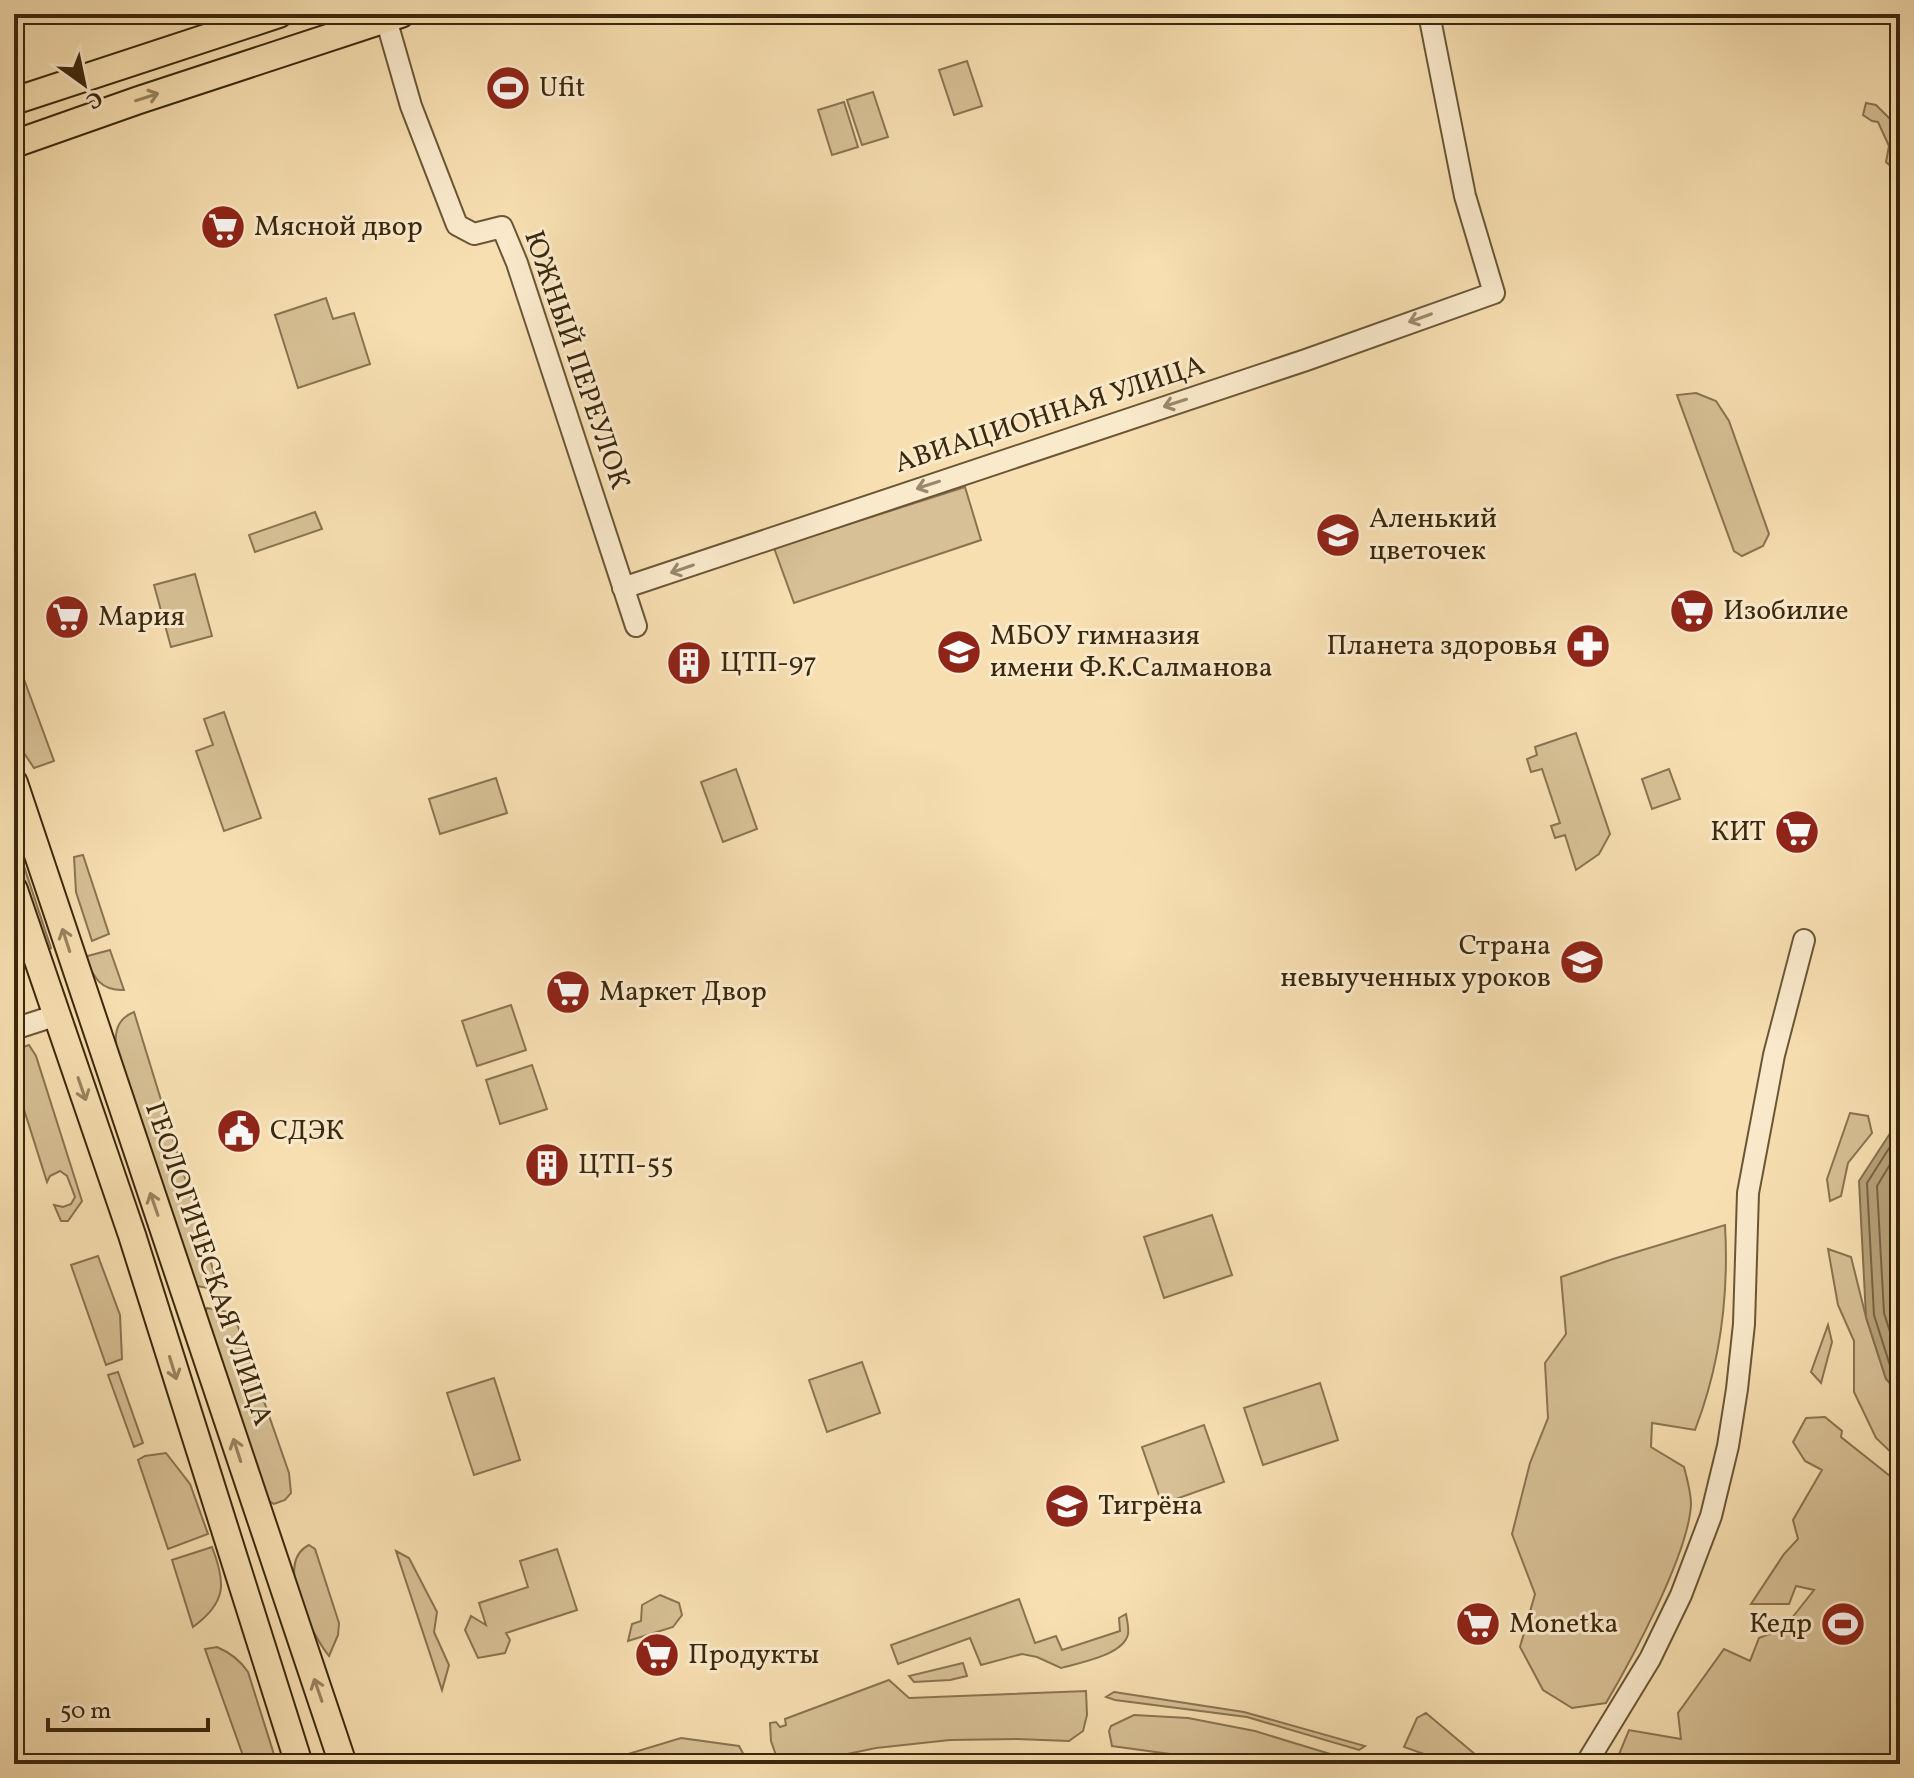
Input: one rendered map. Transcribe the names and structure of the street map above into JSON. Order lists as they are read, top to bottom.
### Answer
{
  "streets": {
    "main road": ["ГЕОЛОГИЧЕСКАЯ УЛИЦА"],
    "street": ["ЮЖНЫЙ ПЕРЕУЛОК", "АВИАЦИОННАЯ УЛИЦА"]
  },
  "crossings": [
    ["ЮЖНЫЙ ПЕРЕУЛОК", "АВИАЦИОННАЯ УЛИЦА"]
  ],
  "one_way": ["АВИАЦИОННАЯ УЛИЦА"],
  "places": {
    "sports": ["Ufit", "Кедр"],
    "supermarket": [
      "Мясной двор",
      "Изобилие",
      "Мария",
      "КИТ",
      "Маркет Двор",
      "Monetka",
      "Продукты"
    ],
    "school or university": [
      "Аленький цветочек",
      "МБОУ гимназия имени Ф.К.Салманова",
      "Страна невыученных уроков",
      "Тигрёна"
    ],
    "pharmacy": ["Планета здоровья"],
    "building": ["ЦТП-97", "ЦТП-55"],
    "public building": ["СДЭК"]
  },
  "scale_bar": "50 m",
  "north": "bottom right"
}
